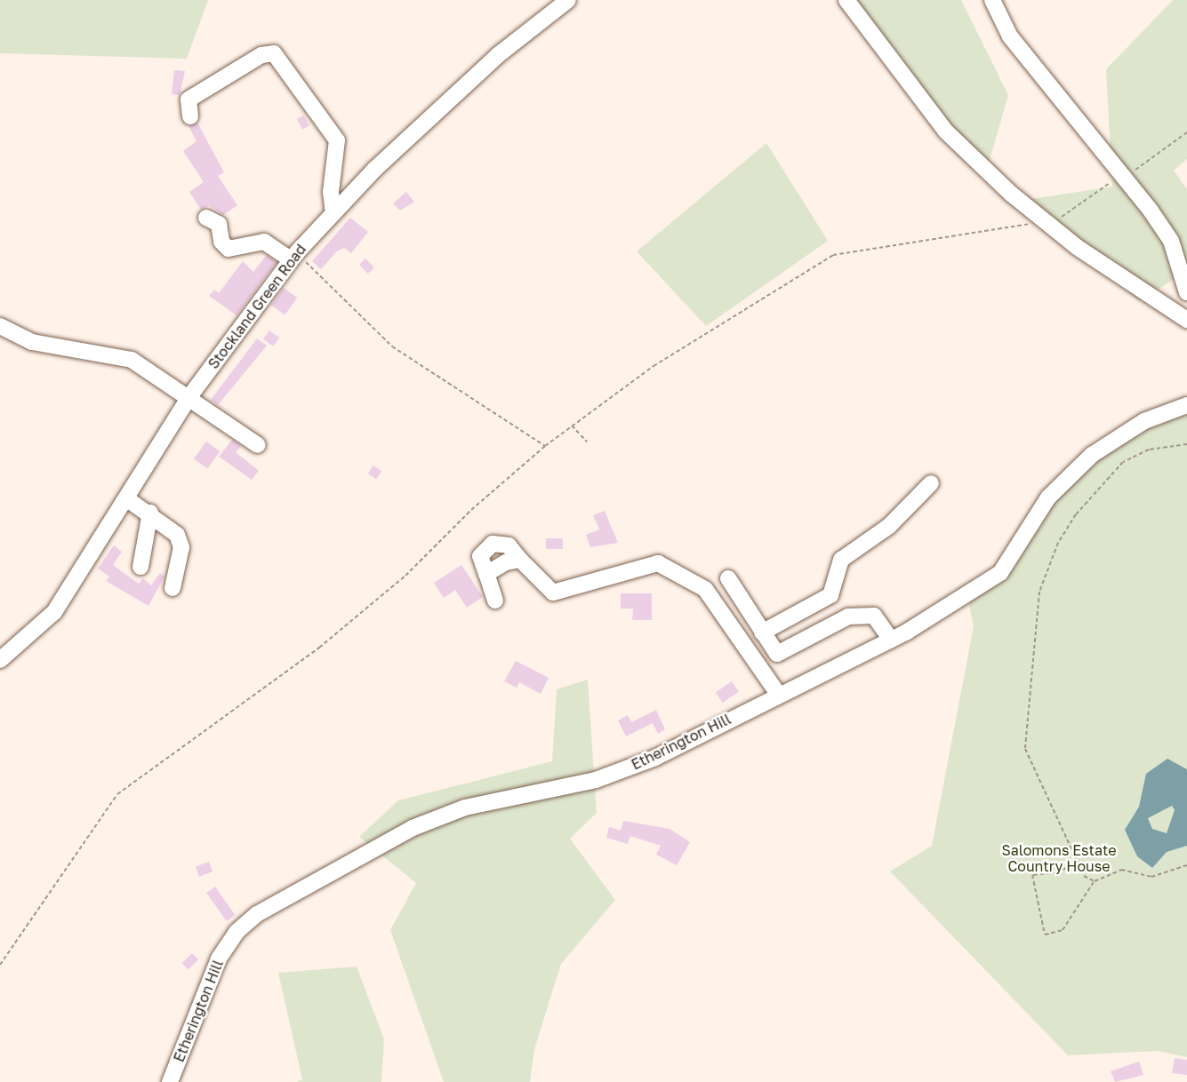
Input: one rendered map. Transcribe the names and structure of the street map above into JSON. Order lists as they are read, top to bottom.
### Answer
{
  "streets": {
    "street": ["Stockland Green Road", "Etherington Hill"]
  },
  "parks": ["Salomons Estate Country House"]
}
